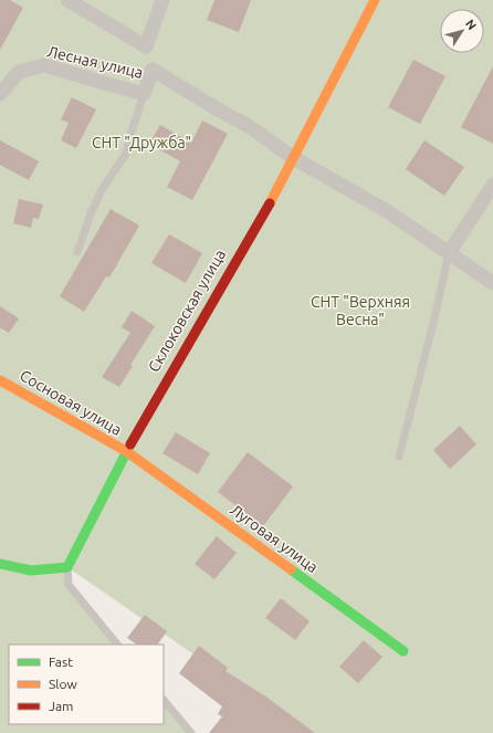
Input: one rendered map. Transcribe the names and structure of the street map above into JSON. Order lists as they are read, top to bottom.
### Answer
{
  "streets": {
    "street": [
      "Лесная улица",
      "Склоковская улица",
      "Сосновая улица",
      "Луговая улица"
    ]
  },
  "crossings": [
    ["Склоковская улица", "Сосновая улица"],
    ["Склоковская улица", "Луговая улица"],
    ["Сосновая улица", "Луговая улица"]
  ],
  "parks": ["СНТ \"Дружба\"", "СНТ \"Верхняя Весна\""],
  "legend": ["Fast", "Slow", "Jam"],
  "north": "top right"
}
